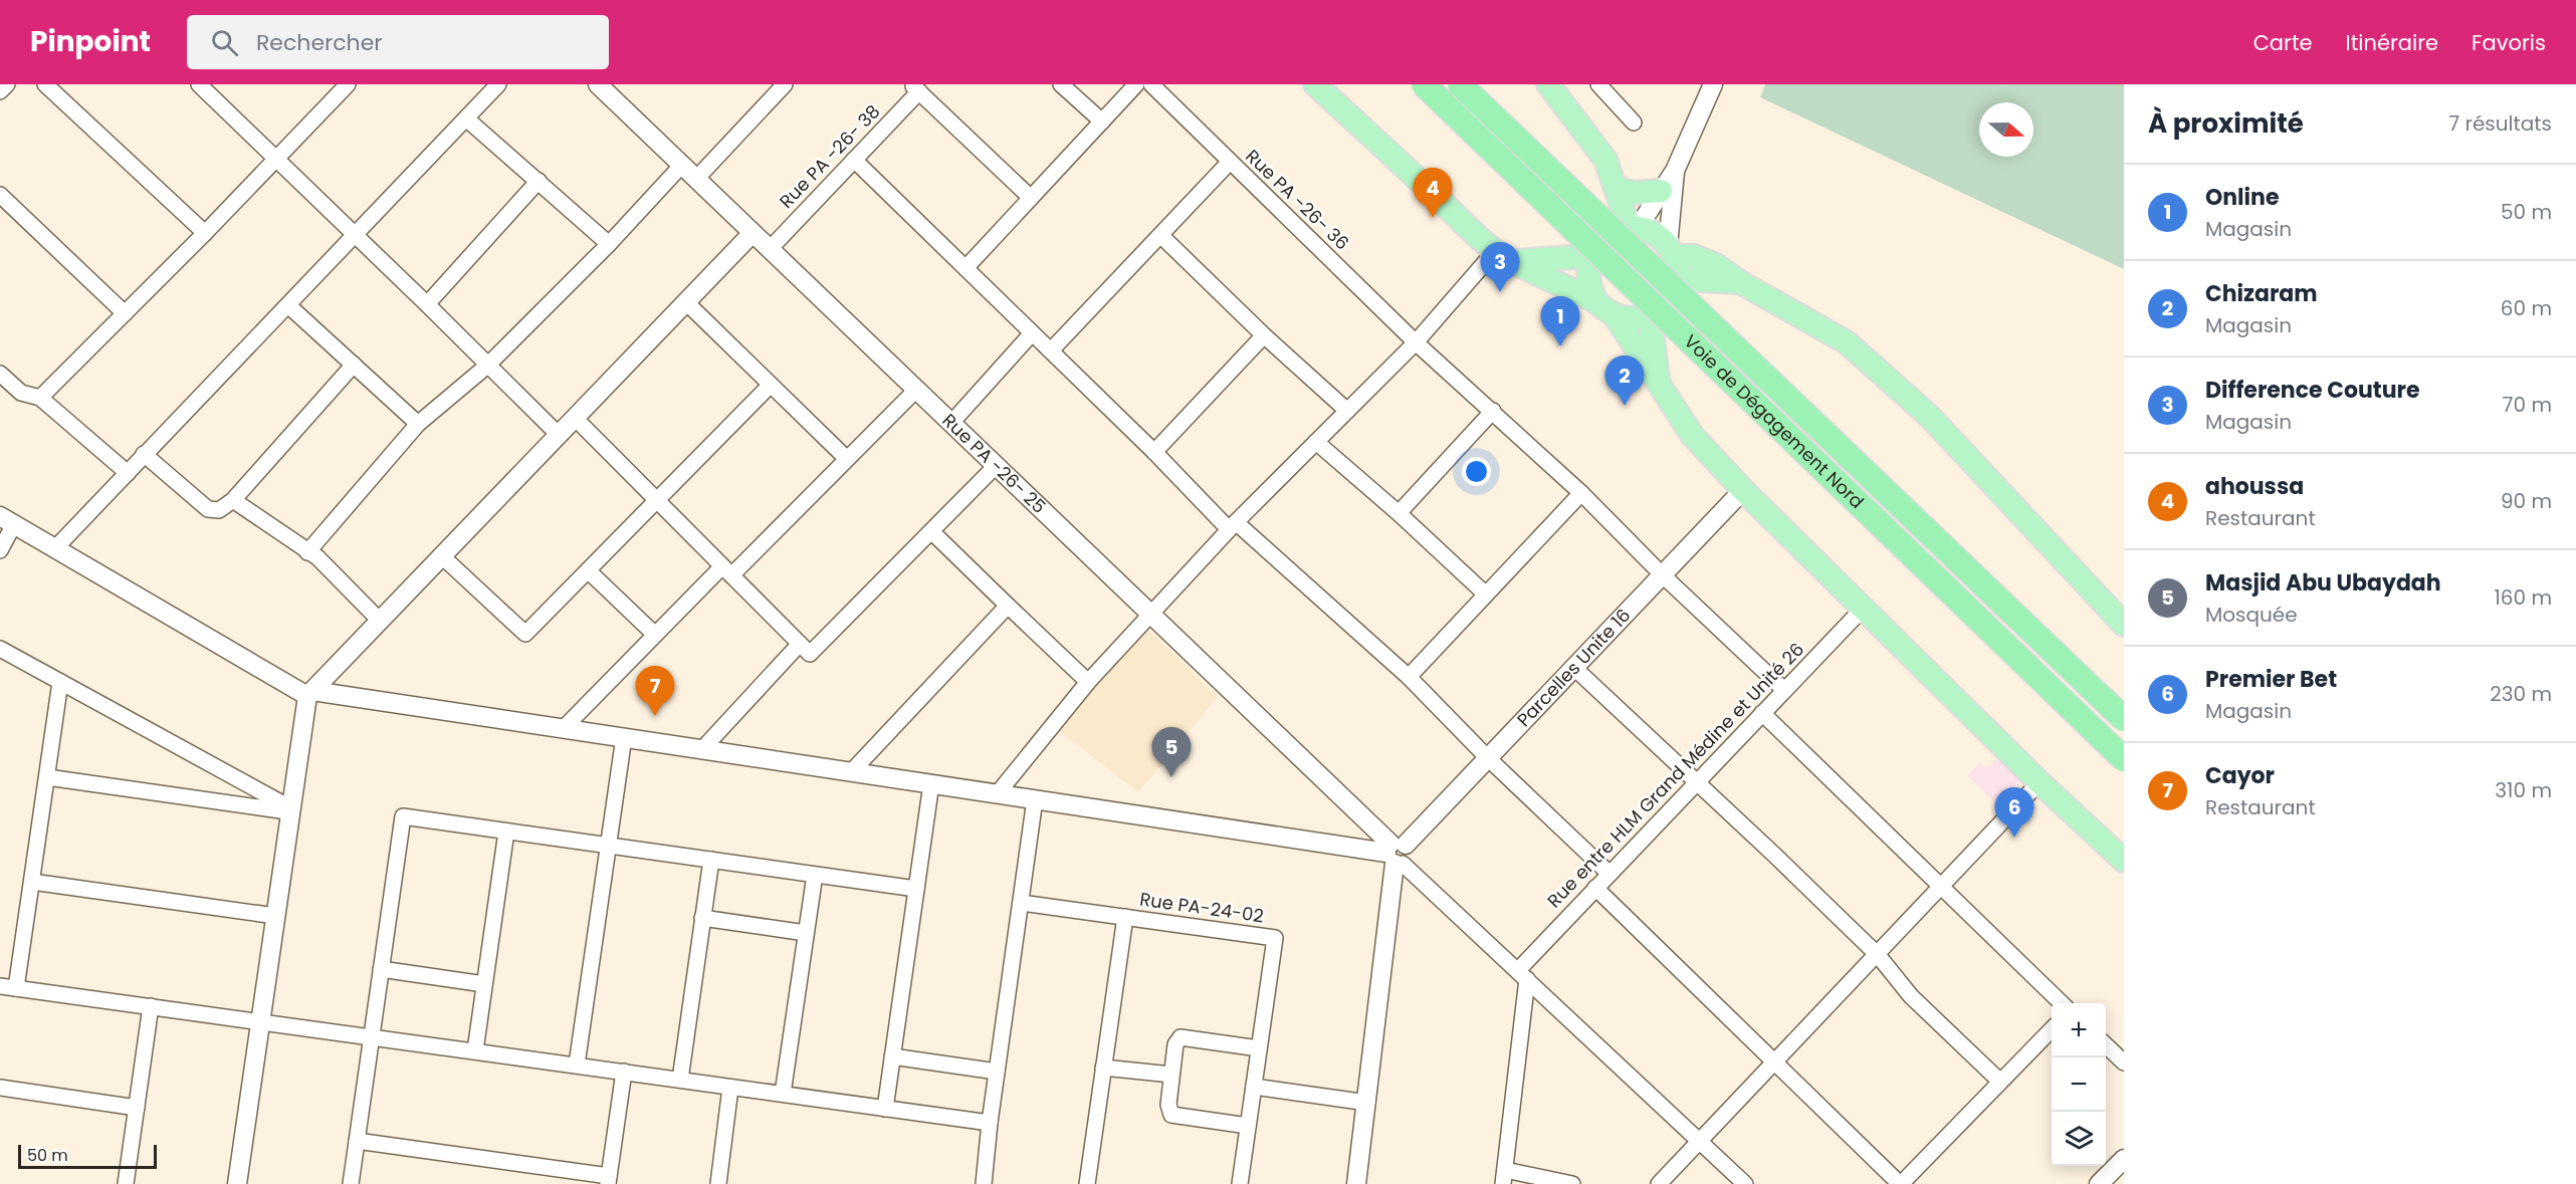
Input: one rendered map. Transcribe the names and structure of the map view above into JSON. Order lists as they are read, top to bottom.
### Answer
{
  "streets": {
    "highway": ["Voie de Dégagement Nord"],
    "street": [
      "Rue PA -26- 38",
      "Rue PA -26- 36",
      "Rue PA -26- 25",
      "Parcelles Unite 16",
      "Rue entre HLM Grand Médine et Unité 26",
      "Rue PA-24-02"
    ]
  },
  "crossings": [
    ["Rue PA -26- 38", "Rue PA -26- 25"],
    ["Rue PA -26- 36", "Parcelles Unite 16"],
    ["Rue PA -26- 36", "Rue entre HLM Grand Médine et Unité 26"],
    ["Rue PA -26- 25", "Parcelles Unite 16"]
  ],
  "scale_bar": "50 m",
  "north": "right",
  "page": {
    "header": "Pinpoint",
    "search": "Rechercher",
    "nav": ["Carte", "Itinéraire", "Favoris"],
    "heading": ["À proximité", "7 résultats"],
    "list": [
      {
        "mark": "1",
        "name": "Online",
        "note": "Magasin",
        "value": "50 m"
      },
      {
        "mark": "2",
        "name": "Chizaram",
        "note": "Magasin",
        "value": "60 m"
      },
      {
        "mark": "3",
        "name": "Difference Couture",
        "note": "Magasin",
        "value": "70 m"
      },
      {
        "mark": "4",
        "name": "ahoussa",
        "note": "Restaurant",
        "value": "90 m"
      },
      {
        "mark": "5",
        "name": "Masjid Abu Ubaydah",
        "note": "Mosquée",
        "value": "160 m"
      },
      {
        "mark": "6",
        "name": "Premier Bet",
        "note": "Magasin",
        "value": "230 m"
      },
      {
        "mark": "7",
        "name": "Cayor",
        "note": "Restaurant",
        "value": "310 m"
      }
    ],
    "pins": [
      "4",
      "3",
      "1",
      "2",
      "7",
      "5",
      "6"
    ],
    "map_buttons": ["+", "−"],
    "scale": "50 m"
  }
}
